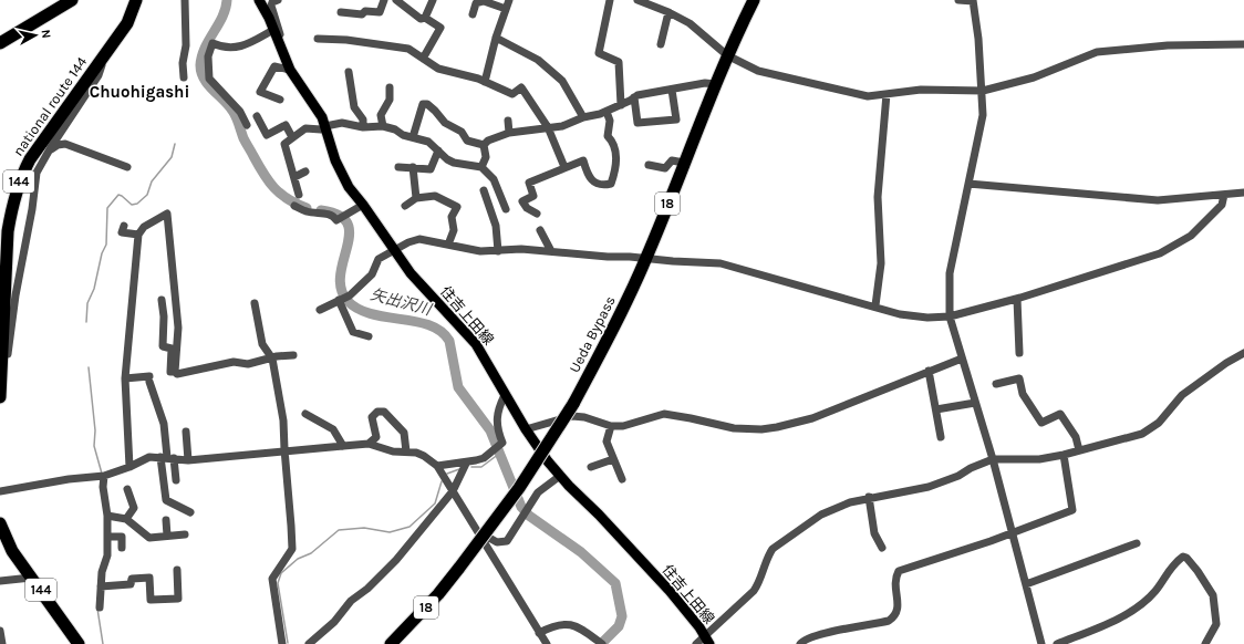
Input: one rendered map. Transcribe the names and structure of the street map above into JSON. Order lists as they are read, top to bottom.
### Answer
{
  "streets": {
    "highway": [
      "national route 144",
      "144",
      "18",
      "Ueda Bypass"
    ],
    "main road": ["住吉上田線"]
  },
  "districts": ["Chuohigashi"],
  "water": ["矢出沢川"],
  "north": "right"
}
